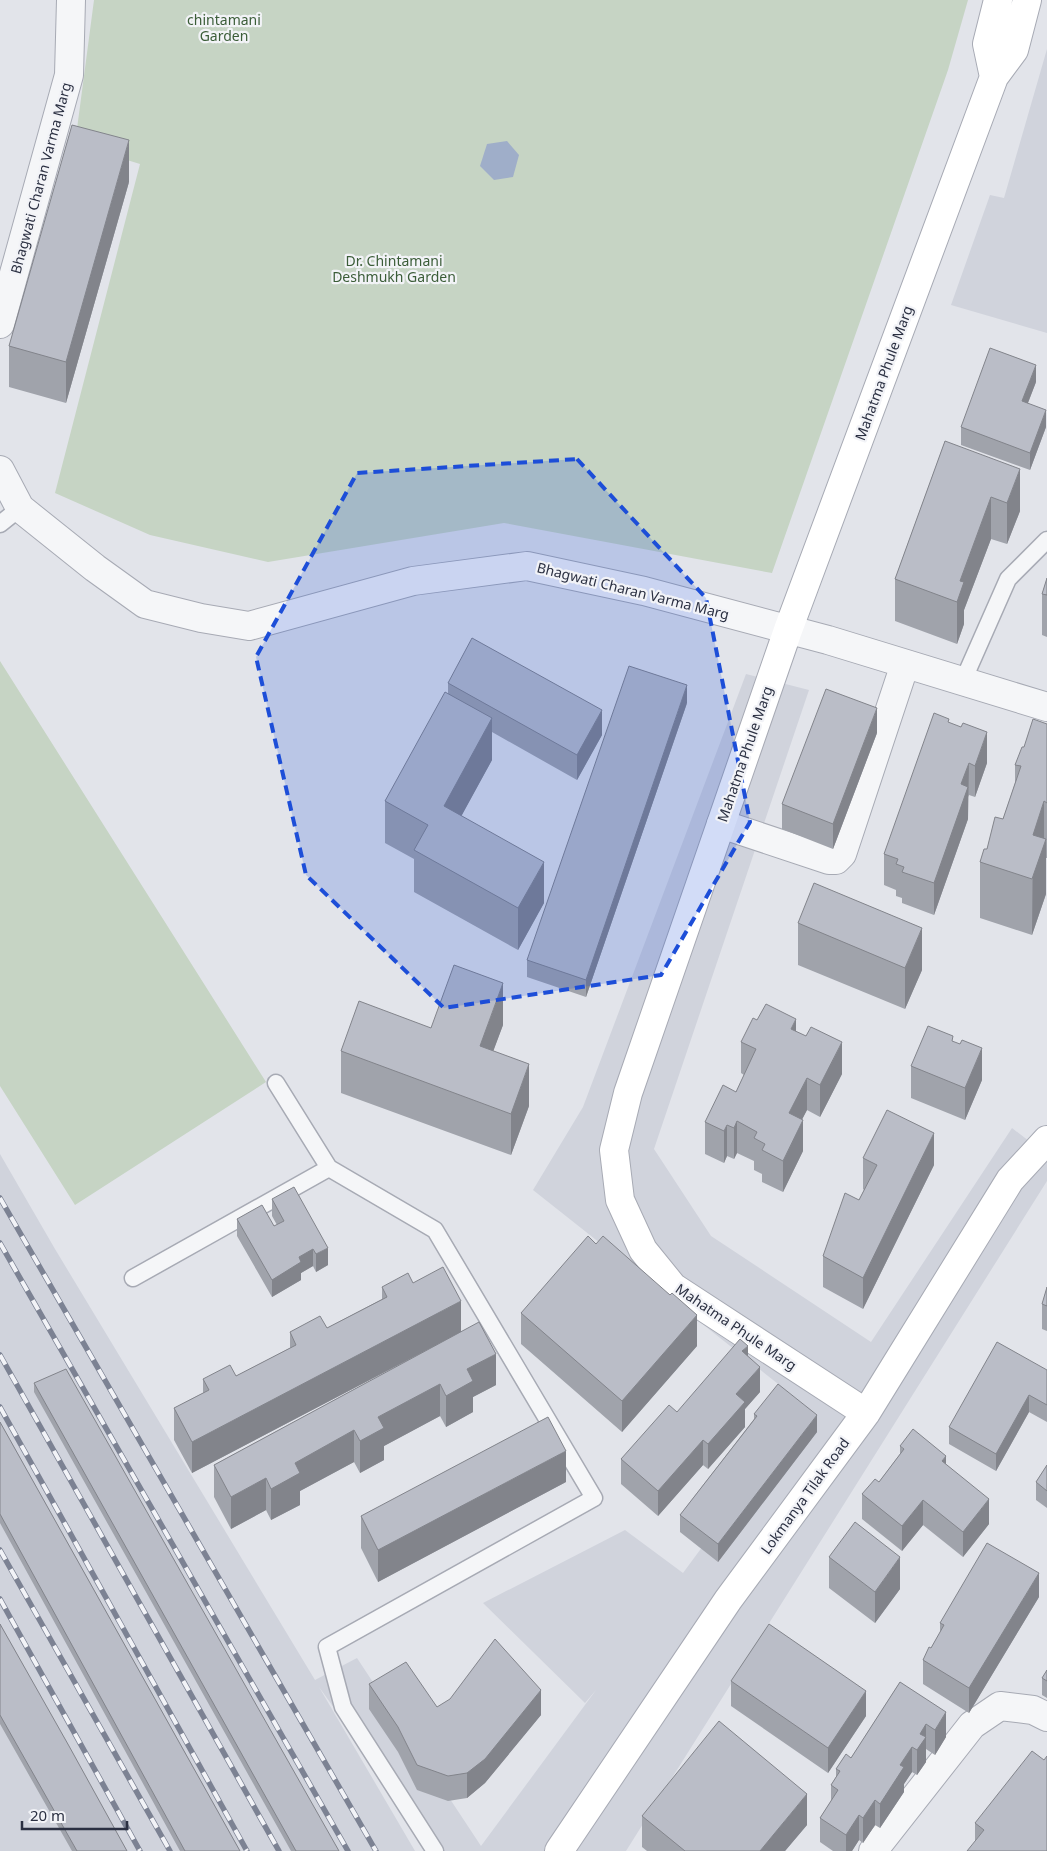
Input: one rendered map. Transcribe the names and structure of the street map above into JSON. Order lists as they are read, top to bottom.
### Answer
{
  "streets": {
    "street": ["Bhagwati Charan Varma Marg", "Mahatma Phule Marg", "Lokmanya Tilak Road"]
  },
  "crossings": [
    ["Bhagwati Charan Varma Marg", "Mahatma Phule Marg"],
    ["Mahatma Phule Marg", "Lokmanya Tilak Road"]
  ],
  "parks": ["chintamani Garden", "Dr. Chintamani Deshmukh Garden"],
  "scale_bar": "20 m"
}
